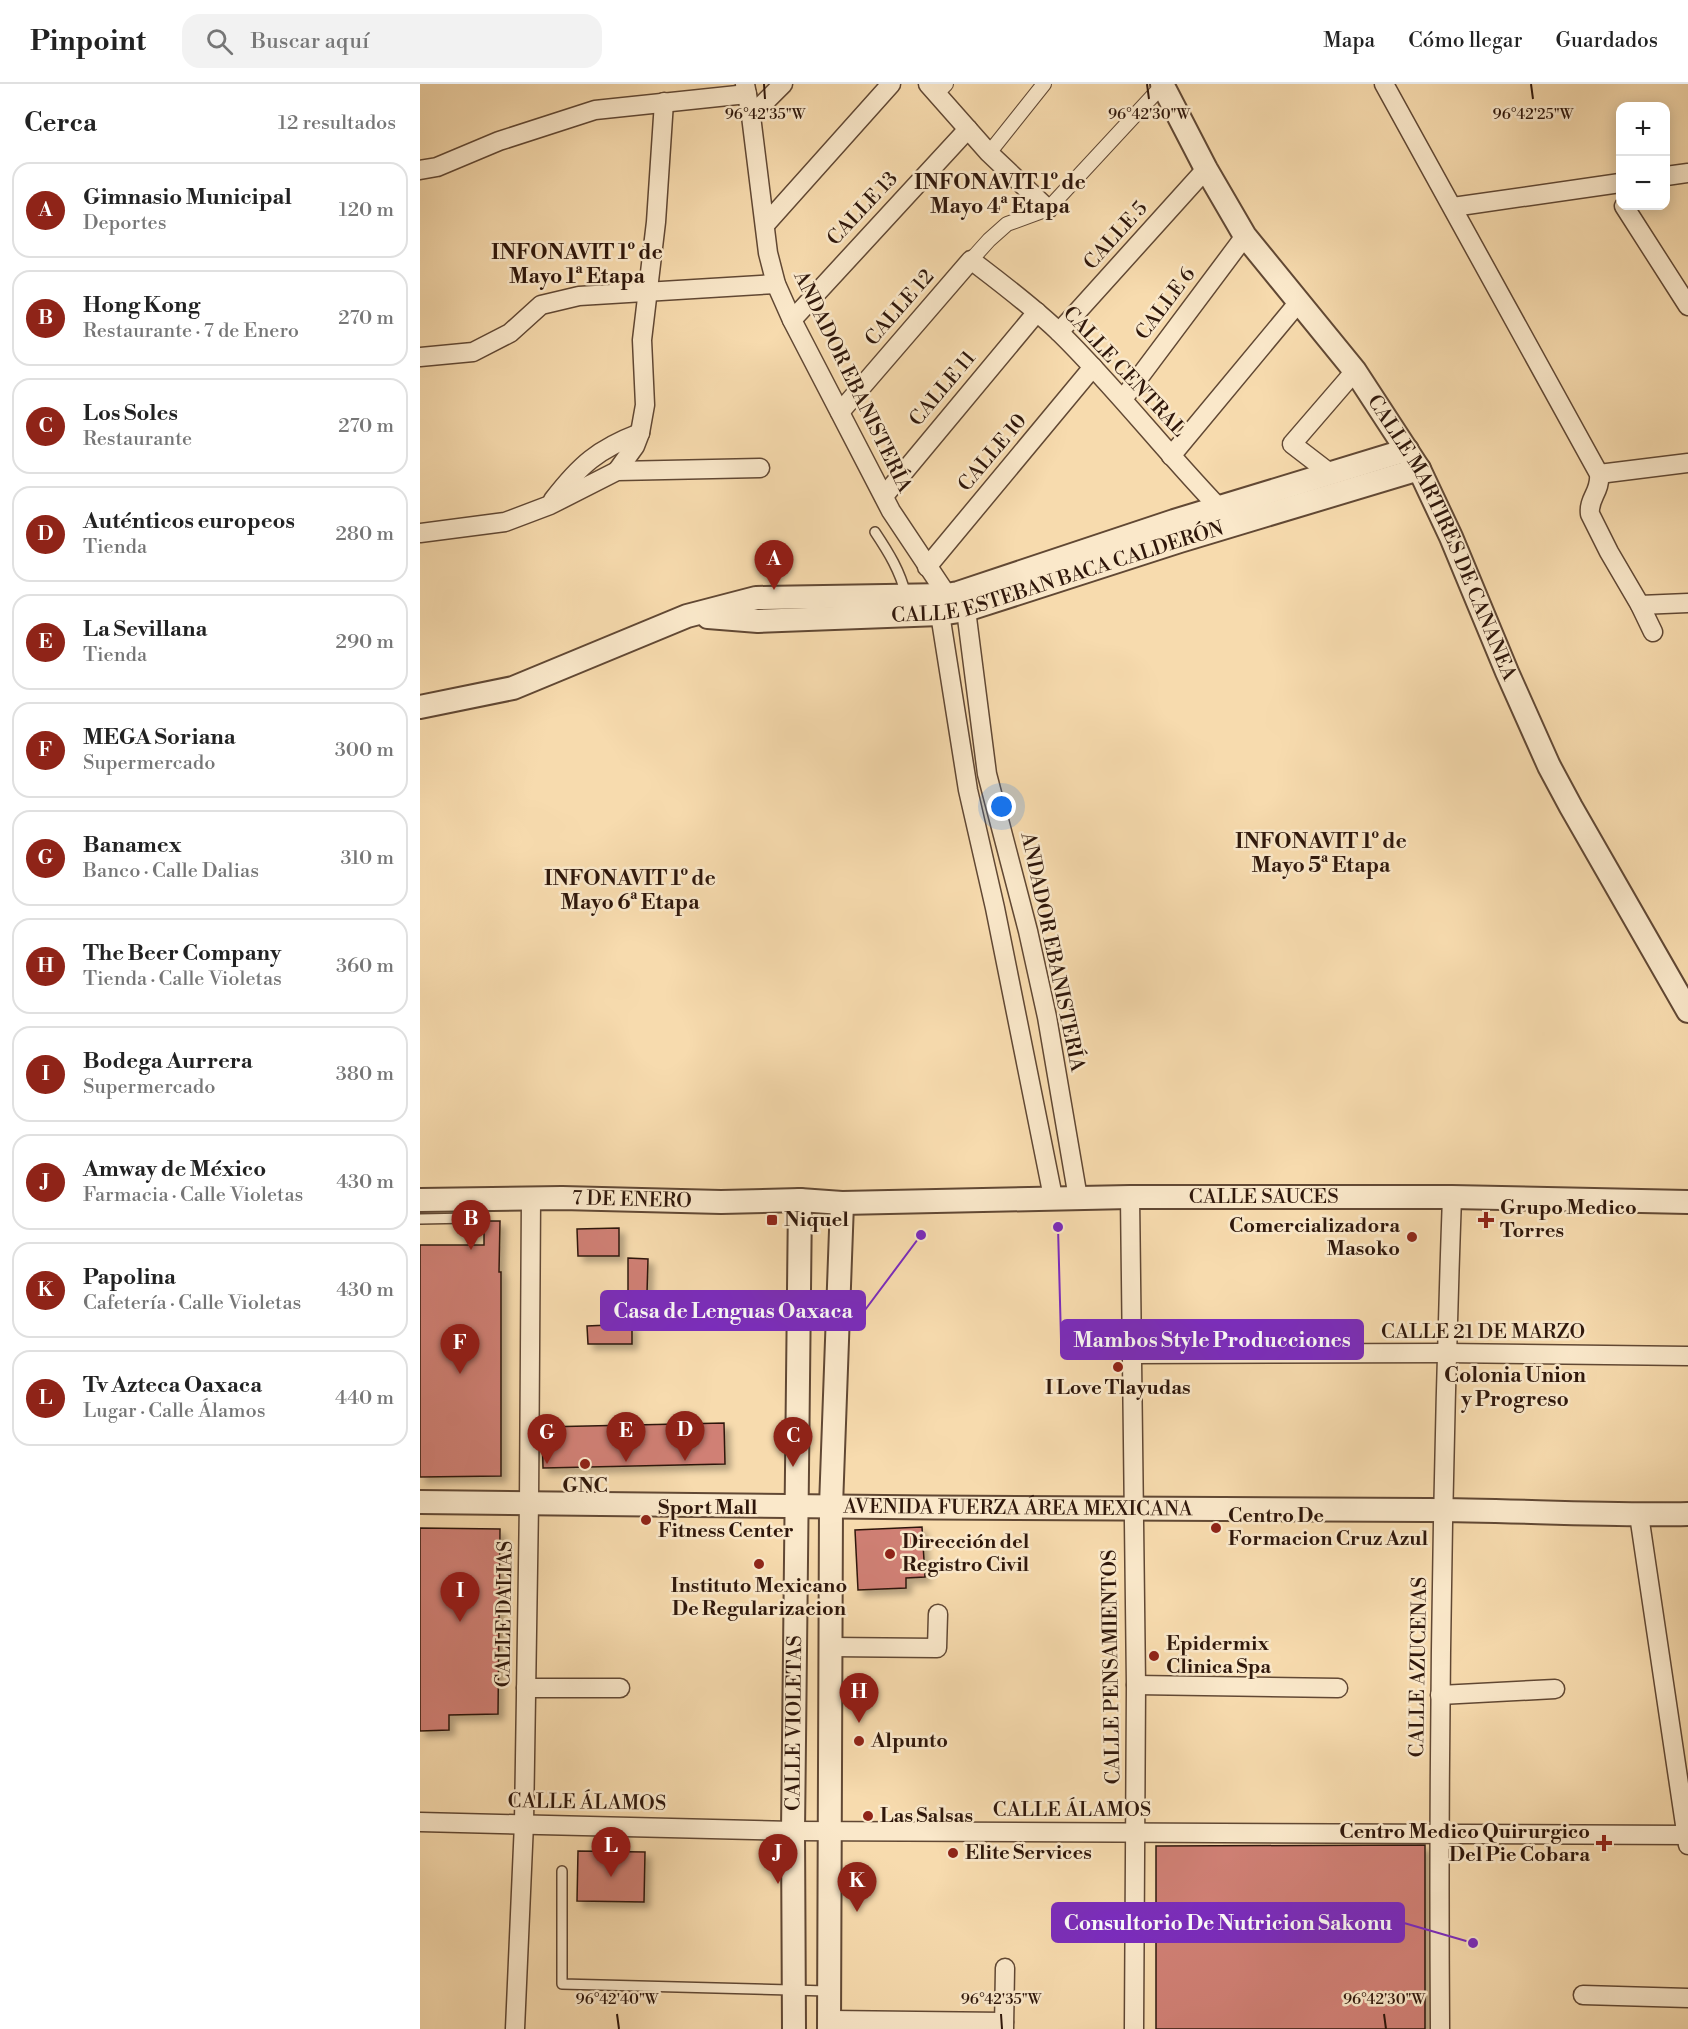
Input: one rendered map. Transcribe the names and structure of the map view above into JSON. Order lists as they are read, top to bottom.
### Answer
{
  "streets": {
    "street": [
      "CALLE 13",
      "CALLE 5",
      "CALLE 6",
      "CALLE 12",
      "CALLE CENTRAL",
      "ANDADOR EBANISTERÍA",
      "CALLE 11",
      "CALLE 10",
      "CALLE MARTIRES DE CANANEA",
      "CALLE ESTEBAN BACA CALDERÓN",
      "CALLE SAUCES",
      "7 DE ENERO",
      "CALLE 21 DE MARZO",
      "AVENIDA FUERZA ÁREA MEXICANA",
      "CALLE DALIAS",
      "CALLE PENSAMIENTOS",
      "CALLE AZUCENAS",
      "CALLE VIOLETAS",
      "CALLE ÁLAMOS"
    ]
  },
  "crossings": [
    ["CALLE 13", "ANDADOR EBANISTERÍA"],
    ["CALLE 5", "CALLE CENTRAL"],
    ["CALLE 5", "CALLE MARTIRES DE CANANEA"],
    ["CALLE 6", "CALLE CENTRAL"],
    ["CALLE 6", "CALLE MARTIRES DE CANANEA"],
    ["CALLE 12", "CALLE CENTRAL"],
    ["CALLE 12", "ANDADOR EBANISTERÍA"],
    ["CALLE CENTRAL", "CALLE 11"],
    ["CALLE CENTRAL", "CALLE 10"],
    ["CALLE CENTRAL", "CALLE ESTEBAN BACA CALDERÓN"],
    ["ANDADOR EBANISTERÍA", "CALLE 11"],
    ["ANDADOR EBANISTERÍA", "CALLE 10"],
    ["ANDADOR EBANISTERÍA", "CALLE ESTEBAN BACA CALDERÓN"],
    ["ANDADOR EBANISTERÍA", "CALLE SAUCES"],
    ["CALLE MARTIRES DE CANANEA", "CALLE ESTEBAN BACA CALDERÓN"],
    ["CALLE SAUCES", "7 DE ENERO"],
    ["CALLE SAUCES", "CALLE PENSAMIENTOS"],
    ["CALLE SAUCES", "CALLE AZUCENAS"],
    ["CALLE SAUCES", "CALLE VIOLETAS"],
    ["7 DE ENERO", "CALLE DALIAS"],
    ["7 DE ENERO", "CALLE VIOLETAS"],
    ["CALLE 21 DE MARZO", "CALLE PENSAMIENTOS"],
    ["CALLE 21 DE MARZO", "CALLE AZUCENAS"],
    ["AVENIDA FUERZA ÁREA MEXICANA", "CALLE DALIAS"],
    ["AVENIDA FUERZA ÁREA MEXICANA", "CALLE PENSAMIENTOS"],
    ["AVENIDA FUERZA ÁREA MEXICANA", "CALLE AZUCENAS"],
    ["AVENIDA FUERZA ÁREA MEXICANA", "CALLE VIOLETAS"],
    ["CALLE DALIAS", "CALLE ÁLAMOS"],
    ["CALLE PENSAMIENTOS", "CALLE ÁLAMOS"],
    ["CALLE AZUCENAS", "CALLE ÁLAMOS"],
    ["CALLE VIOLETAS", "CALLE ÁLAMOS"]
  ],
  "districts": [
    "INFONAVIT 1º de Mayo 4ª Etapa",
    "INFONAVIT 1º de Mayo 1ª Etapa",
    "INFONAVIT 1º de Mayo 5ª Etapa",
    "INFONAVIT 1º de Mayo 6ª Etapa",
    "Colonia Union y Progreso"
  ],
  "places": {
    "transit": ["Niquel"],
    "health": ["Grupo Medico Torres", "Centro Medico Quirurgico Del Pie Cobara"],
    "other": [
      "Mambos Style Producciones",
      "Casa de Lenguas Oaxaca",
      "Comercializadora Masoko",
      "I Love Tlayudas",
      "GNC",
      "Sport Mall Fitness Center",
      "Centro De Formacion Cruz Azul",
      "Dirección del Registro Civil",
      "Instituto Mexicano De Regularizacion",
      "Epidermix Clinica Spa",
      "Alpunto",
      "Las Salsas",
      "Elite Services",
      "Consultorio De Nutricion Sakonu"
    ]
  },
  "page": {
    "header": "Pinpoint",
    "search": "Buscar aquí",
    "nav": ["Mapa", "Cómo llegar", "Guardados"],
    "heading": ["Cerca", "12 resultados"],
    "map_buttons": ["+", "−"],
    "list": [
      {
        "mark": "A",
        "name": "Gimnasio Municipal",
        "note": "Deportes",
        "value": "120 m"
      },
      {
        "mark": "B",
        "name": "Hong Kong",
        "note": "Restaurante · 7 de Enero",
        "value": "270 m"
      },
      {
        "mark": "C",
        "name": "Los Soles",
        "note": "Restaurante",
        "value": "270 m"
      },
      {
        "mark": "D",
        "name": "Auténticos europeos",
        "note": "Tienda",
        "value": "280 m"
      },
      {
        "mark": "E",
        "name": "La Sevillana",
        "note": "Tienda",
        "value": "290 m"
      },
      {
        "mark": "F",
        "name": "MEGA Soriana",
        "note": "Supermercado",
        "value": "300 m"
      },
      {
        "mark": "G",
        "name": "Banamex",
        "note": "Banco · Calle Dalias",
        "value": "310 m"
      },
      {
        "mark": "H",
        "name": "The Beer Company",
        "note": "Tienda · Calle Violetas",
        "value": "360 m"
      },
      {
        "mark": "I",
        "name": "Bodega Aurrera",
        "note": "Supermercado",
        "value": "380 m"
      },
      {
        "mark": "J",
        "name": "Amway de México",
        "note": "Farmacia · Calle Violetas",
        "value": "430 m"
      },
      {
        "mark": "K",
        "name": "Papolina",
        "note": "Cafetería · Calle Violetas",
        "value": "430 m"
      },
      {
        "mark": "L",
        "name": "Tv Azteca Oaxaca",
        "note": "Lugar · Calle Álamos",
        "value": "440 m"
      }
    ],
    "pins": [
      "A",
      "B",
      "F",
      "D",
      "E",
      "G",
      "C",
      "I",
      "H",
      "L",
      "J",
      "K"
    ]
  },
  "coordinates": [
    "96°42'35\"W",
    "96°42'30\"W",
    "96°42'25\"W",
    "96°42'40\"W"
  ]
}
